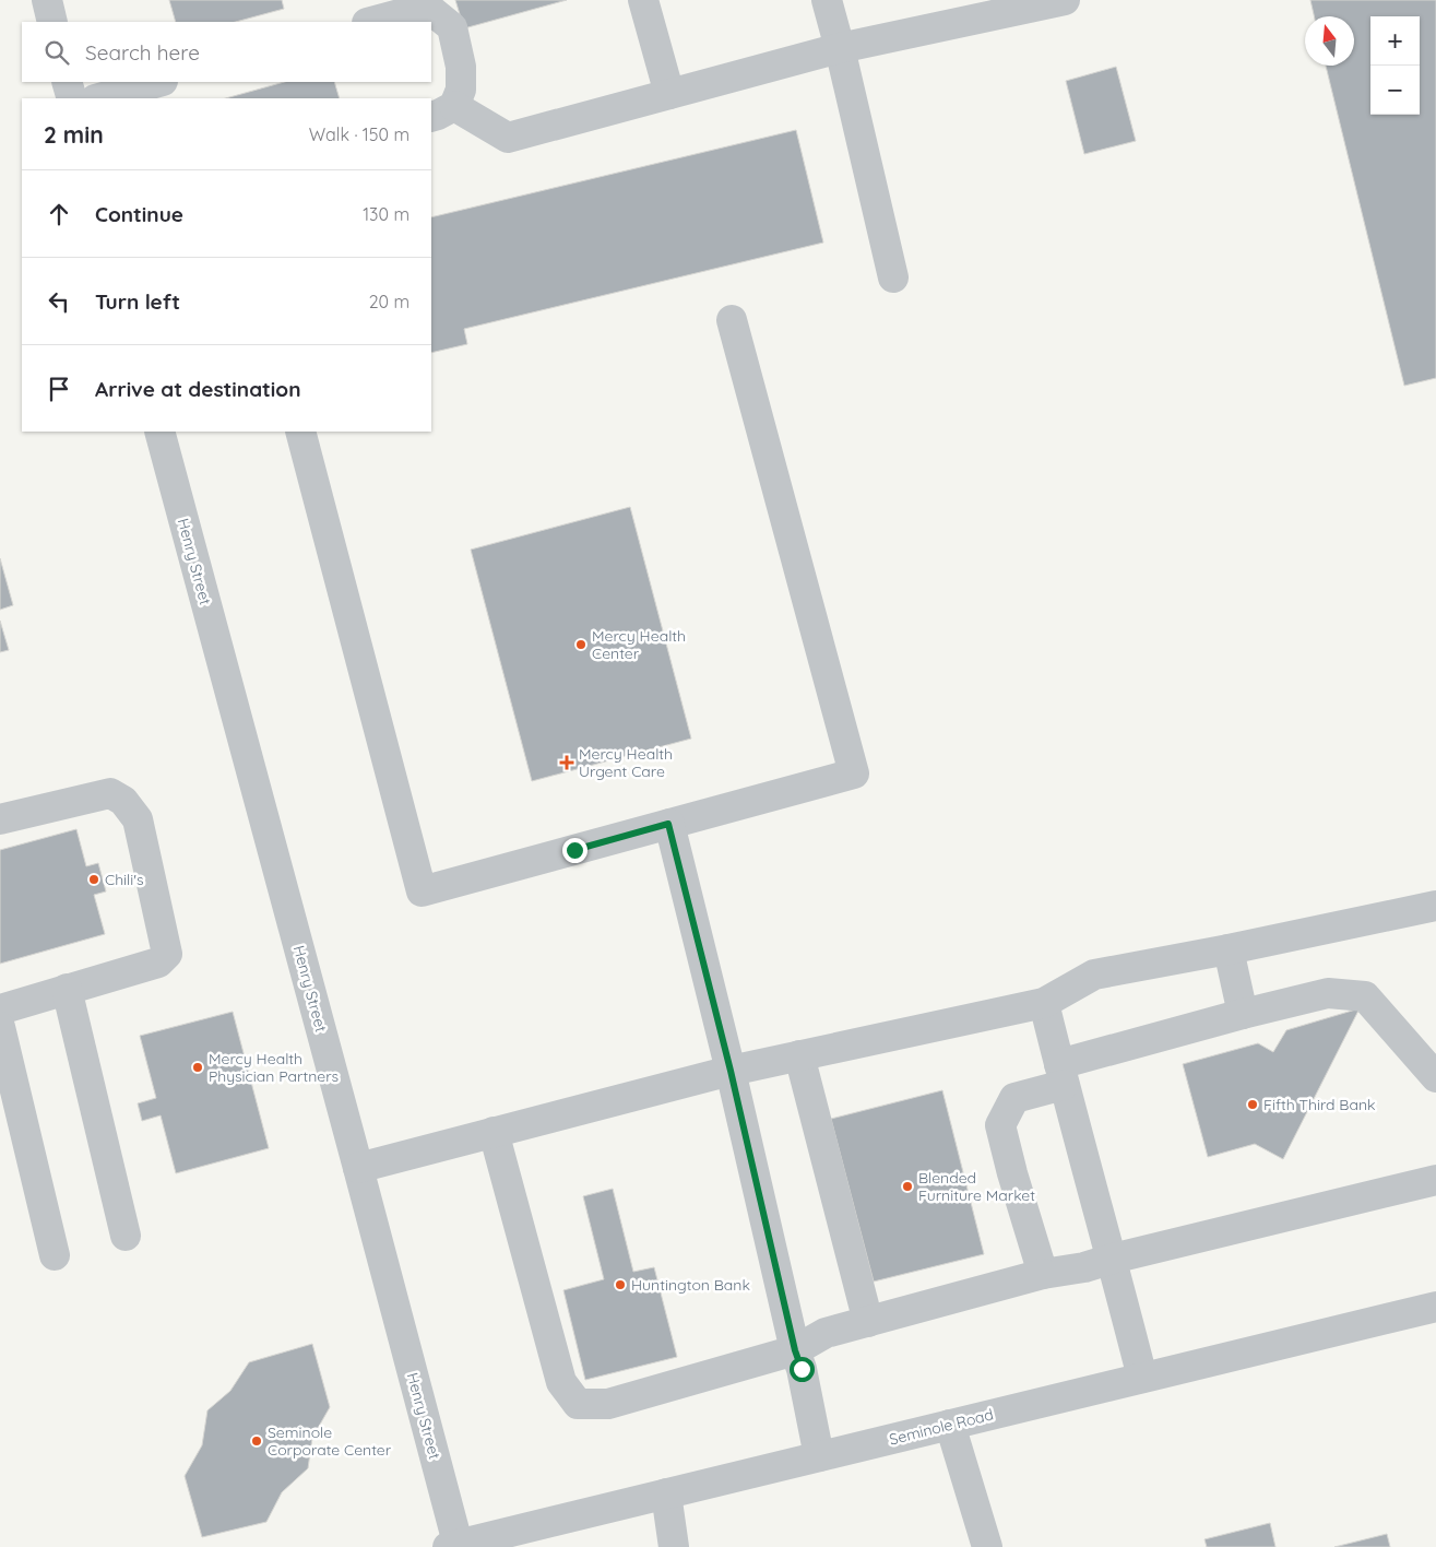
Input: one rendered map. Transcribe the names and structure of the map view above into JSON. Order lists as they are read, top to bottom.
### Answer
{
  "streets": {
    "street": ["Henry Street", "Seminole Road"]
  },
  "crossings": [
    ["Henry Street", "Seminole Road"]
  ],
  "places": {
    "other": [
      "Mercy Health Center",
      "Chili's",
      "Mercy Health Physician Partners",
      "Fifth Third Bank",
      "Blended Furniture Market",
      "Huntington Bank",
      "Seminole Corporate Center"
    ],
    "health": ["Mercy Health Urgent Care"]
  },
  "north": "top",
  "page": {
    "map_buttons": ["+", "−"],
    "search": "Search here",
    "heading": ["2 min", "Walk · 150 m"],
    "list": [
      ["Continue", "130 m"],
      ["Turn left", "20 m"],
      "Arrive at destination"
    ]
  }
}
